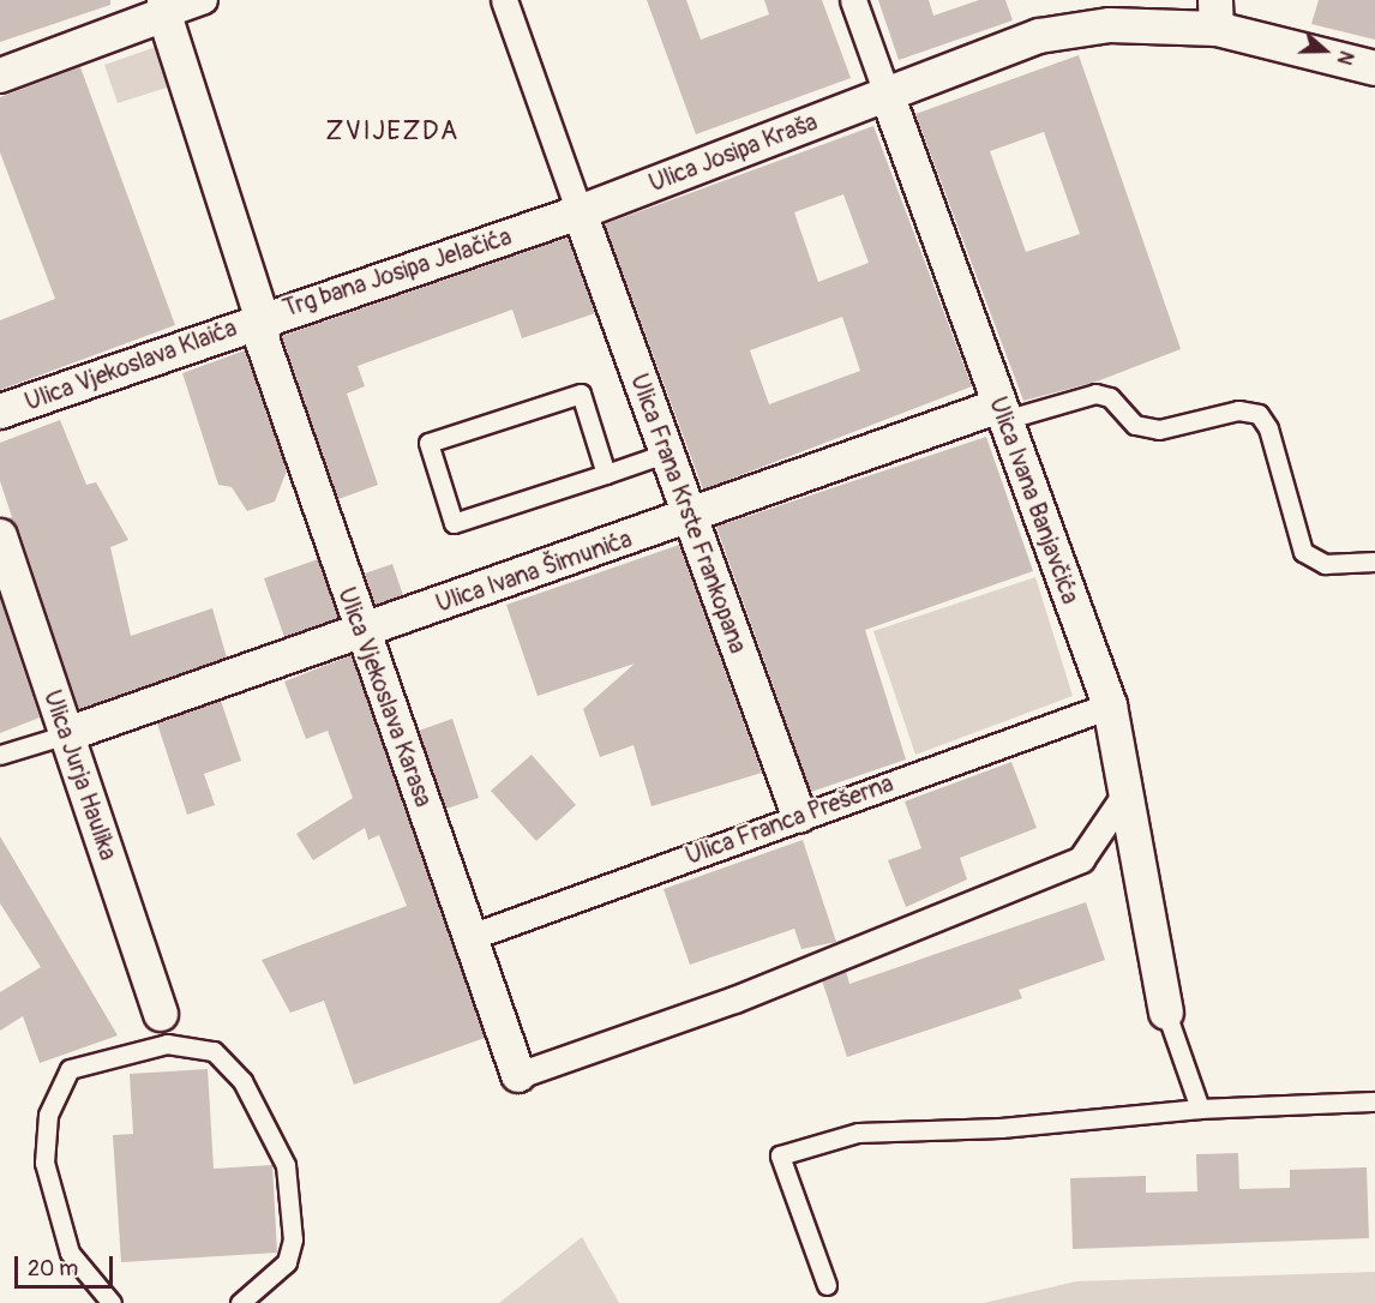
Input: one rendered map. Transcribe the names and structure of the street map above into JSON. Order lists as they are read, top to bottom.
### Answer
{
  "streets": {
    "street": [
      "Ulica Josipa Kraša",
      "Trg bana Josipa Jelačića",
      "Ulica Vjekoslava Klaića",
      "Ulica Ivana Banjavčića",
      "Ulica Frana Krste Frankopana",
      "Ulica Ivana Šimunića",
      "Ulica Vjekoslava Karasa",
      "Ulica Jurja Haulika",
      "Ulica Franca Prešerna"
    ]
  },
  "crossings": [
    ["Ulica Josipa Kraša", "Trg bana Josipa Jelačića"],
    ["Ulica Josipa Kraša", "Ulica Ivana Banjavčića"],
    ["Ulica Josipa Kraša", "Ulica Frana Krste Frankopana"],
    ["Trg bana Josipa Jelačića", "Ulica Vjekoslava Klaića"],
    ["Trg bana Josipa Jelačića", "Ulica Frana Krste Frankopana"],
    ["Trg bana Josipa Jelačića", "Ulica Vjekoslava Karasa"],
    ["Ulica Vjekoslava Klaića", "Ulica Vjekoslava Karasa"],
    ["Ulica Ivana Banjavčića", "Ulica Ivana Šimunića"],
    ["Ulica Ivana Banjavčića", "Ulica Franca Prešerna"],
    ["Ulica Frana Krste Frankopana", "Ulica Ivana Šimunića"],
    ["Ulica Frana Krste Frankopana", "Ulica Franca Prešerna"],
    ["Ulica Ivana Šimunića", "Ulica Vjekoslava Karasa"],
    ["Ulica Ivana Šimunića", "Ulica Jurja Haulika"],
    ["Ulica Vjekoslava Karasa", "Ulica Franca Prešerna"]
  ],
  "districts": ["ZVIJEZDA"],
  "scale_bar": "20 m",
  "north": "right"
}
